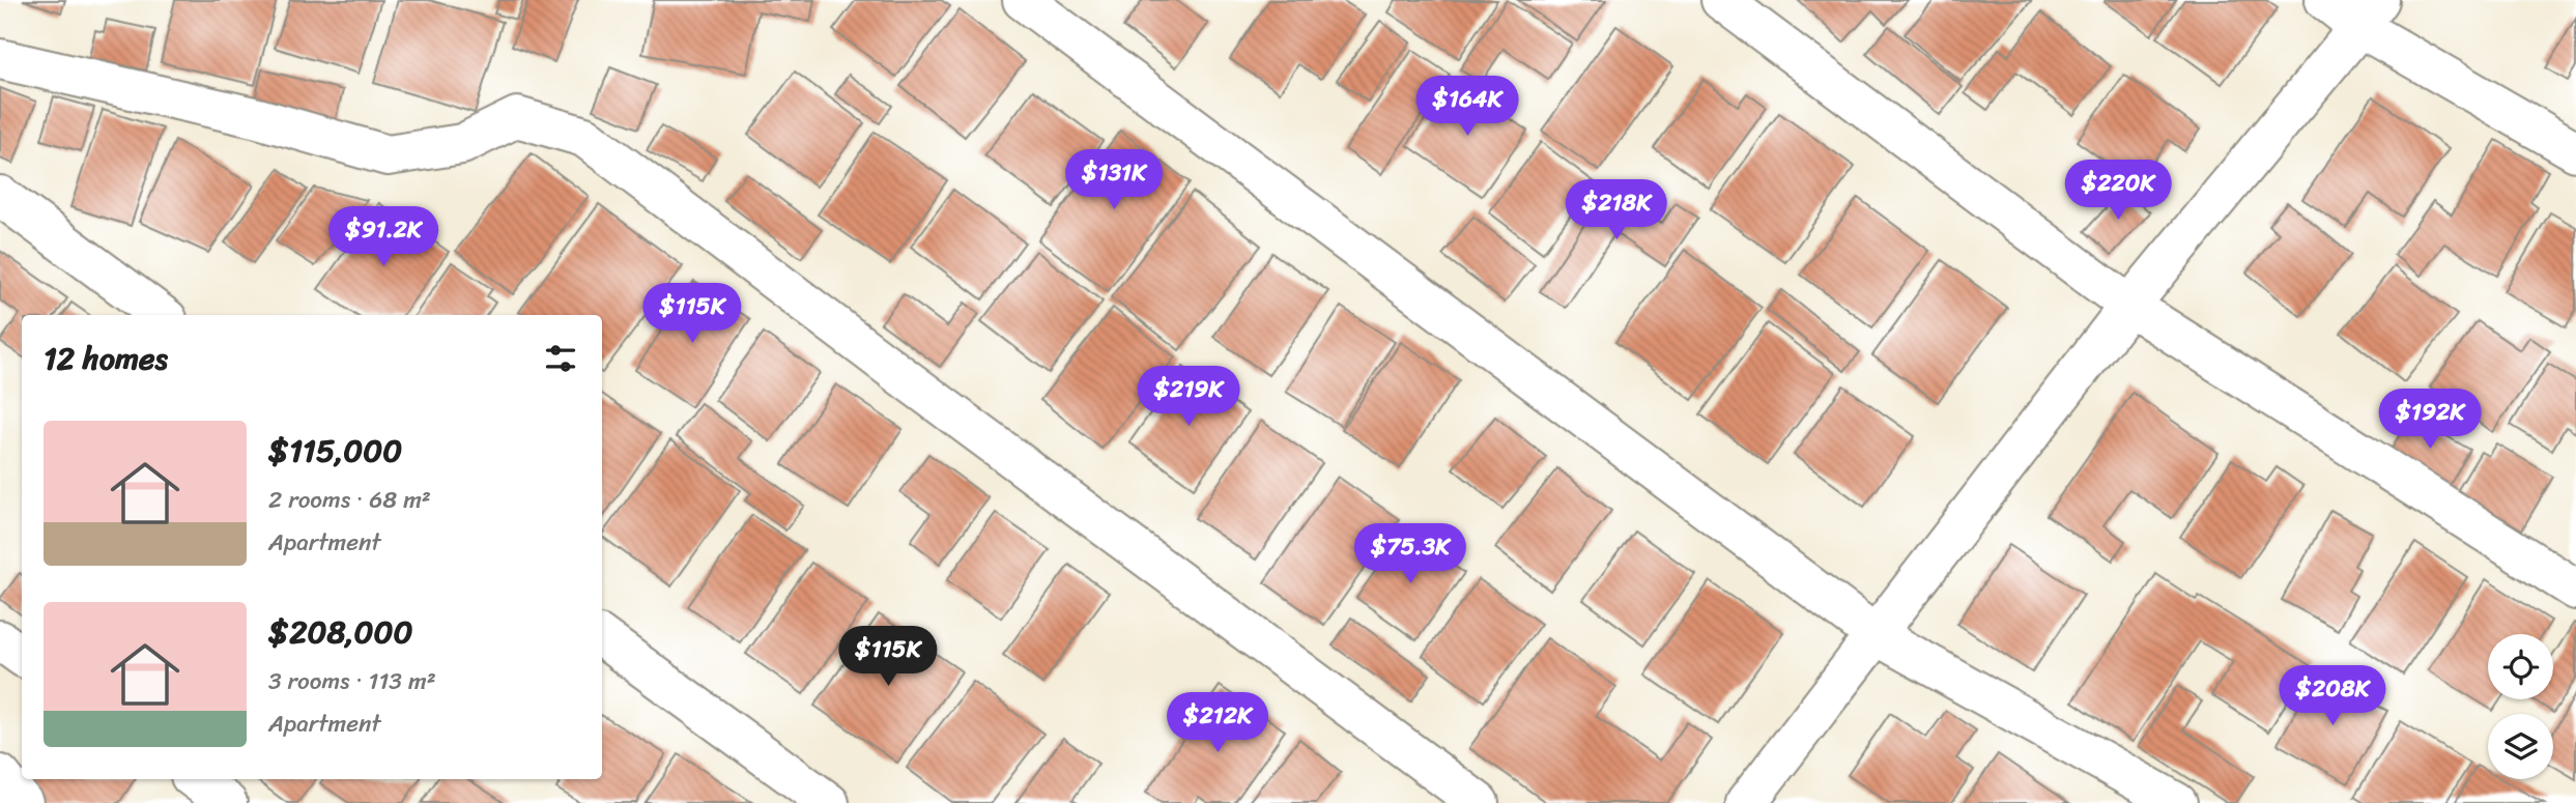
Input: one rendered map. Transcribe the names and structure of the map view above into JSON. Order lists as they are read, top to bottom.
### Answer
{
  "page": {
    "price": [
      "$164K",
      "$131K",
      "$220K",
      "$218K",
      "$91.2K",
      "$115K",
      "$219K",
      "$192K",
      "$75.3K",
      "$115K",
      "$208K",
      "$212K"
    ],
    "heading": "12 homes",
    "list": [
      {
        "name": "$115,000",
        "note": "2 rooms · 68 m² · Apartment"
      },
      {
        "name": "$208,000",
        "note": "3 rooms · 113 m² · Apartment"
      }
    ]
  }
}
